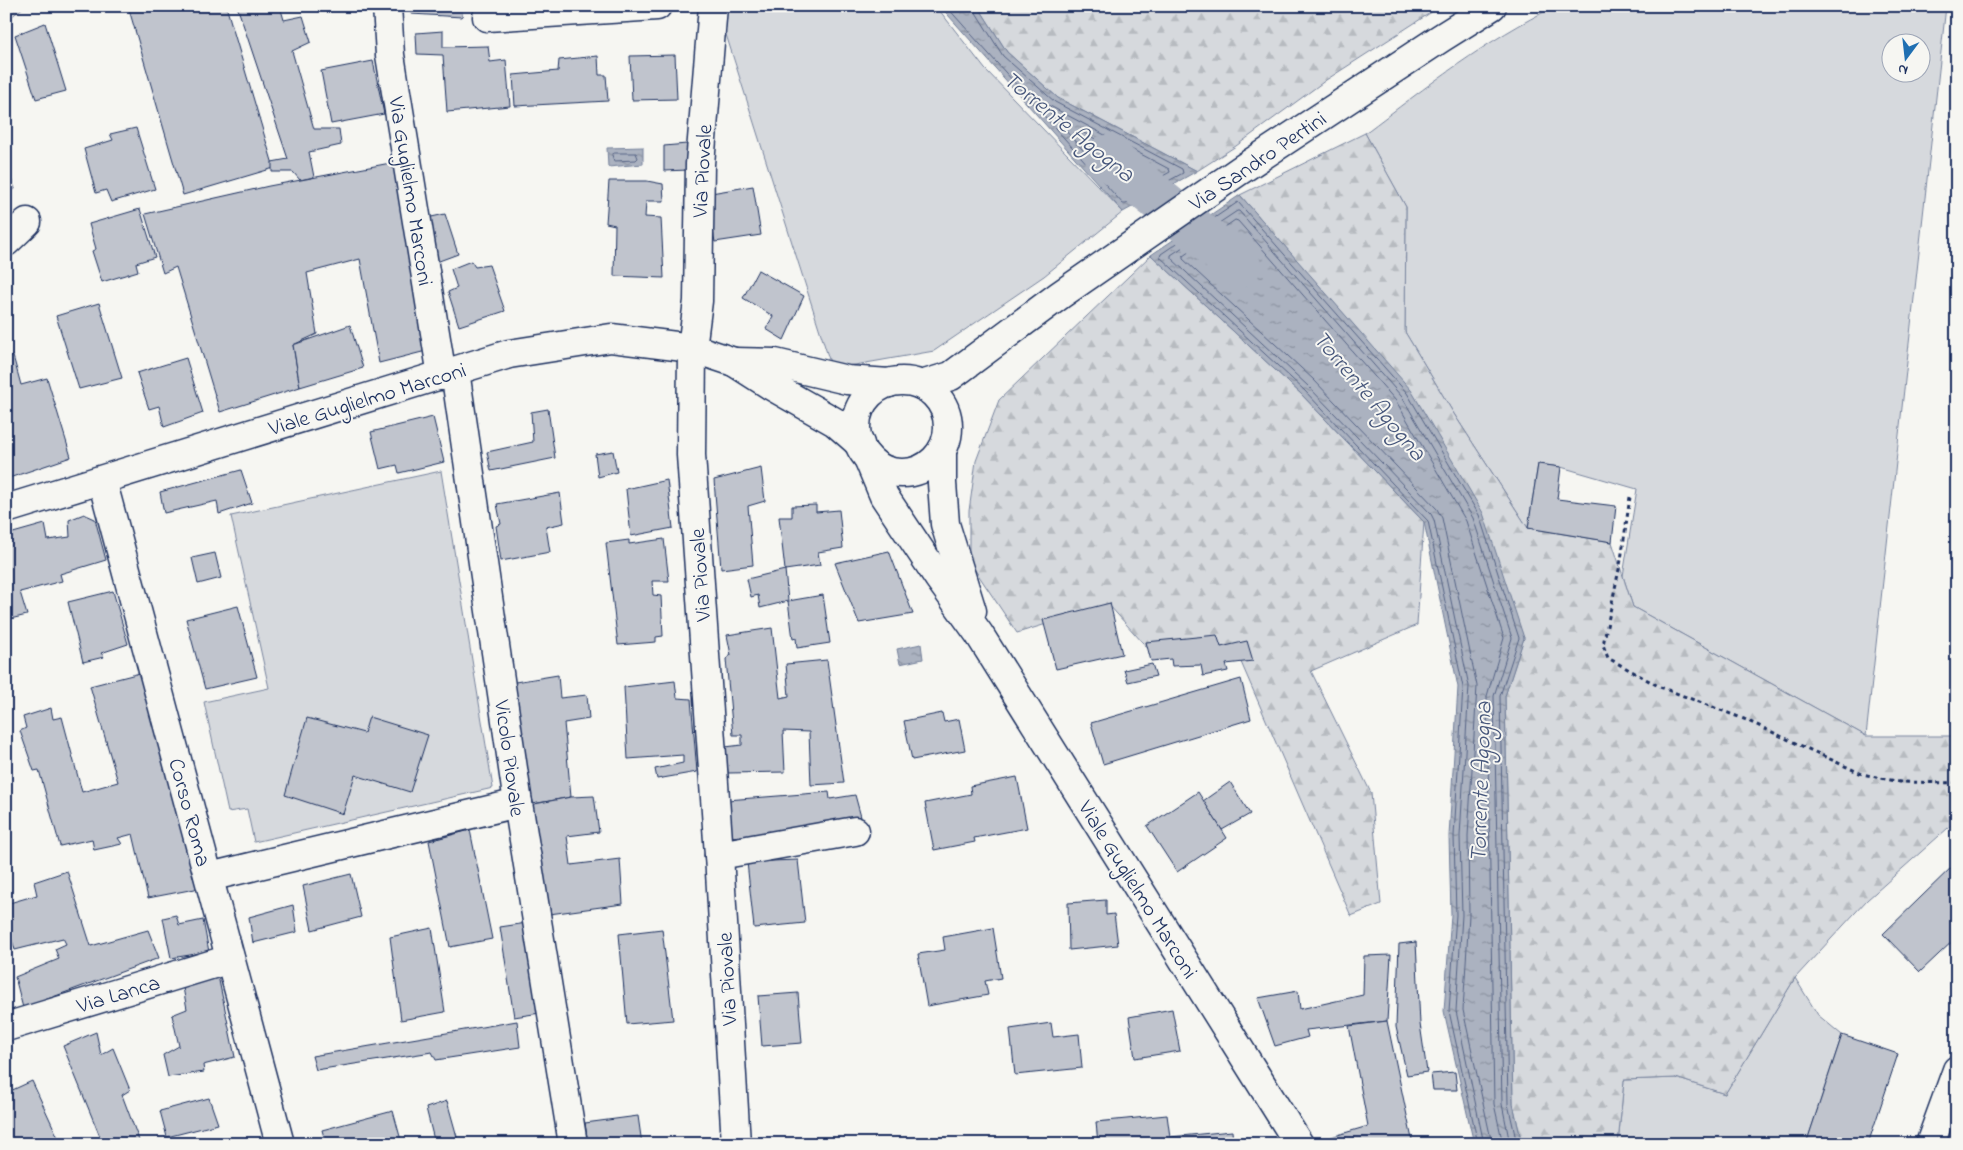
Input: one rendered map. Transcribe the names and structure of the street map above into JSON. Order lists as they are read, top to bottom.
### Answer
{
  "streets": {
    "street": [
      "Via Sandro Pertini",
      "Via Piovale",
      "Via Guglielmo Marconi",
      "Viale Guglielmo Marconi",
      "Vicolo Piovale",
      "Corso Roma",
      "Via Lanca"
    ]
  },
  "crossings": [
    ["Via Sandro Pertini", "Viale Guglielmo Marconi"],
    ["Via Piovale", "Viale Guglielmo Marconi"],
    ["Via Guglielmo Marconi", "Viale Guglielmo Marconi"],
    ["Via Guglielmo Marconi", "Vicolo Piovale"],
    ["Viale Guglielmo Marconi", "Vicolo Piovale"],
    ["Viale Guglielmo Marconi", "Corso Roma"],
    ["Corso Roma", "Via Lanca"]
  ],
  "water": ["Torrente Agogna"],
  "north": "bottom"
}
